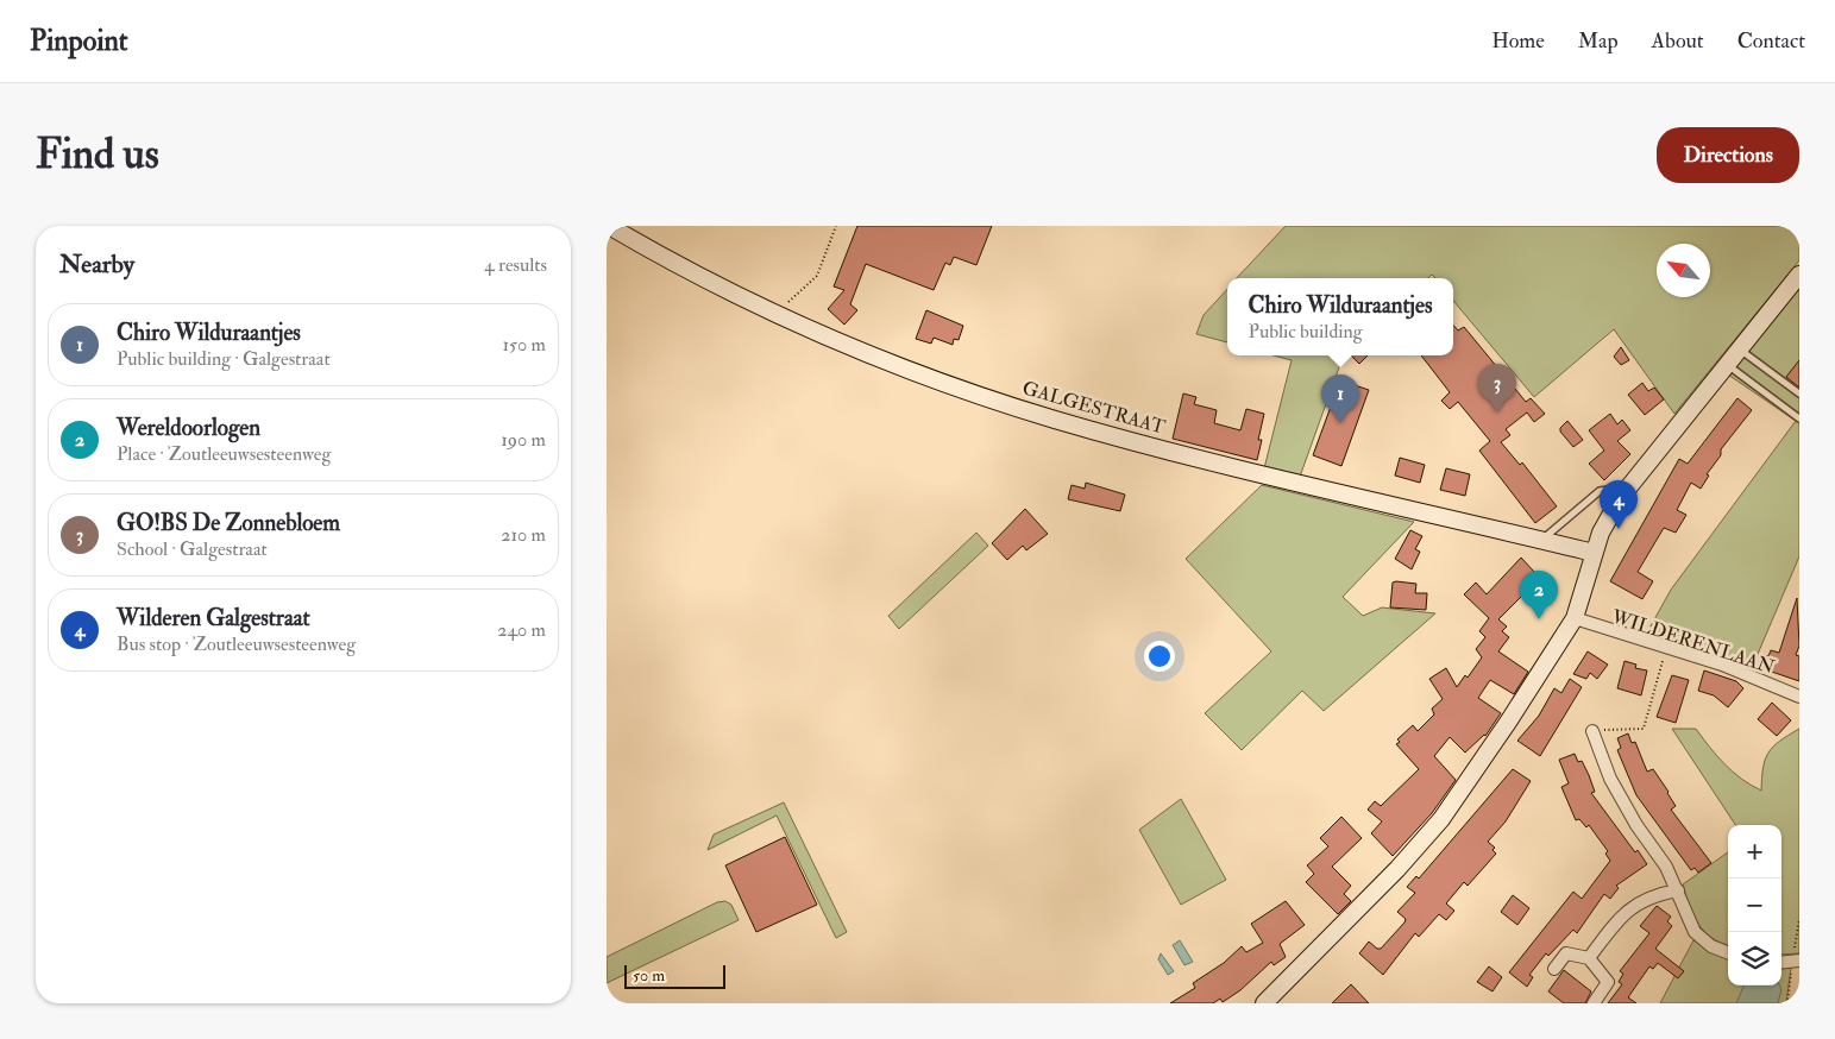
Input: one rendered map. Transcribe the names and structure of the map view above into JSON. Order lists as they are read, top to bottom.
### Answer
{
  "streets": {
    "street": ["GALGESTRAAT", "WILDERENLAAN"]
  },
  "scale_bar": "50 m",
  "north": "top left",
  "page": {
    "header": "Pinpoint",
    "nav": [
      "Home",
      "Map",
      "About",
      "Contact"
    ],
    "buttons": "Directions",
    "title": "Find us",
    "heading": ["Nearby", "4 results"],
    "popup": ["Chiro Wilduraantjes", "Public building"],
    "list": [
      {
        "mark": "1",
        "name": "Chiro Wilduraantjes",
        "note": "Public building · Galgestraat",
        "value": "150 m"
      },
      {
        "mark": "2",
        "name": "Wereldoorlogen",
        "note": "Place · Zoutleeuwsesteenweg",
        "value": "190 m"
      },
      {
        "mark": "3",
        "name": "GO!BS De Zonnebloem",
        "note": "School · Galgestraat",
        "value": "210 m"
      },
      {
        "mark": "4",
        "name": "Wilderen Galgestraat",
        "note": "Bus stop · Zoutleeuwsesteenweg",
        "value": "240 m"
      }
    ],
    "pins": [
      "3",
      "1",
      "4",
      "2"
    ],
    "map_buttons": ["+", "−"],
    "scale": "50 m"
  }
}
